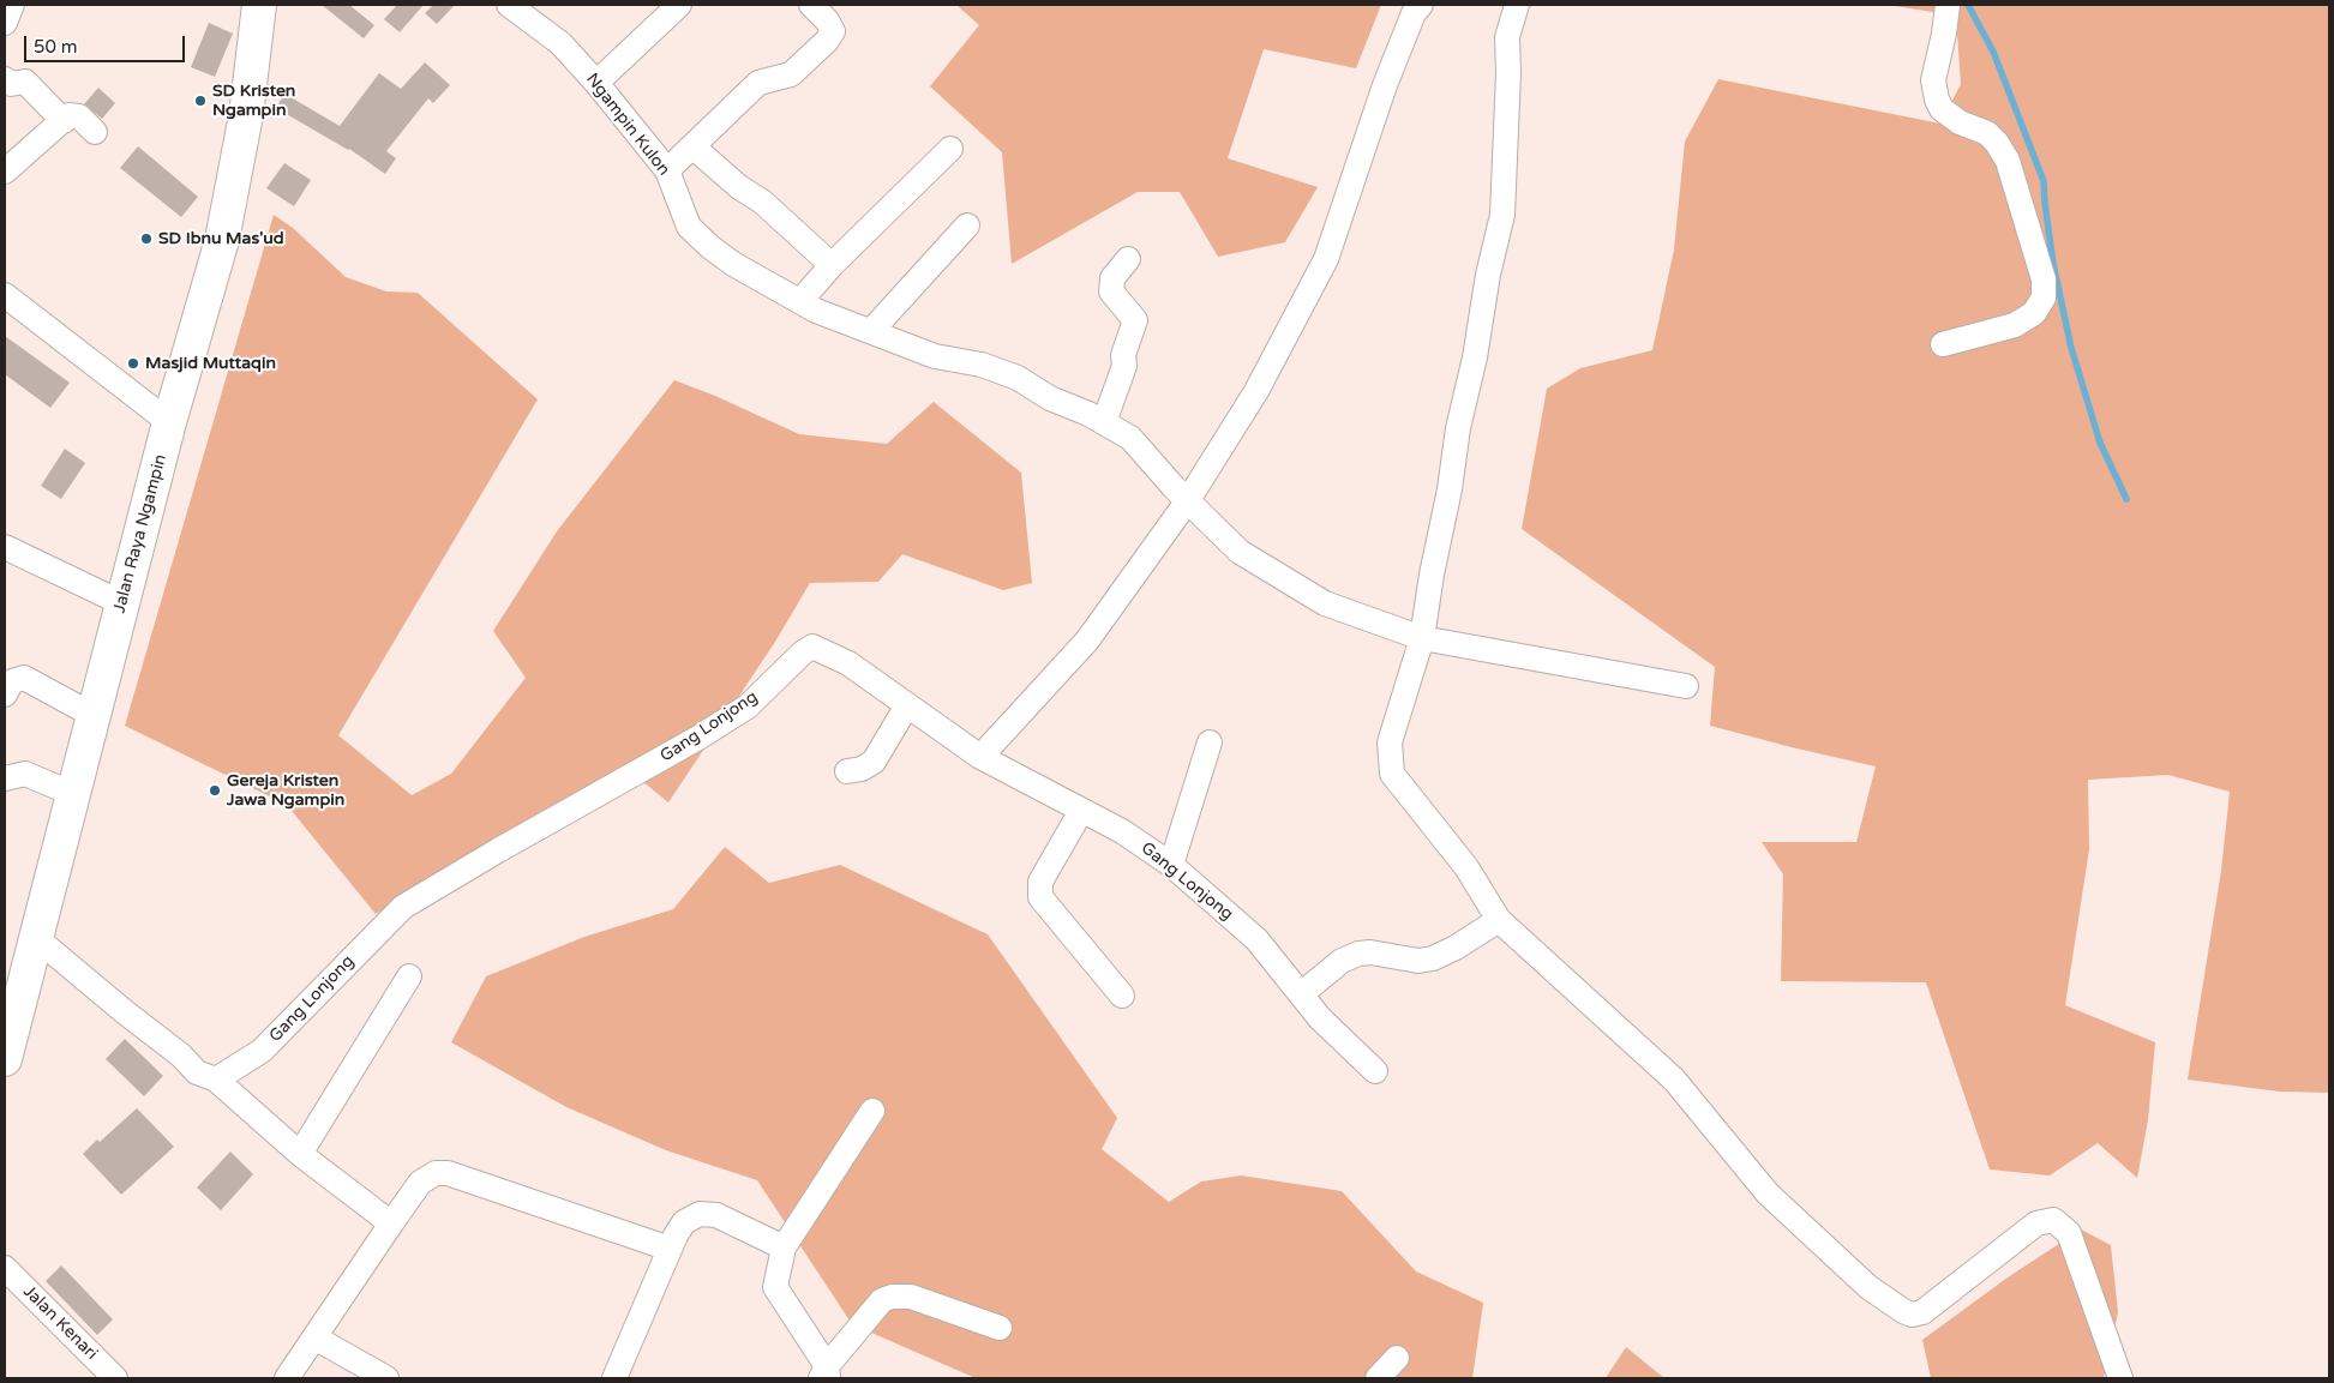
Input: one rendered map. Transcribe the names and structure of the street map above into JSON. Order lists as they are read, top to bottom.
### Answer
{
  "streets": {
    "main road": ["Jalan Raya Ngampin"],
    "street": ["Ngampin Kulon", "Gang Lonjong", "Jalan Kenari"]
  },
  "places": [
    "SD Kristen Ngampin",
    "SD Ibnu Mas'ud",
    "Masjid Muttaqin",
    "Gereja Kristen Jawa Ngampin"
  ],
  "scale_bar": "50 m"
}
